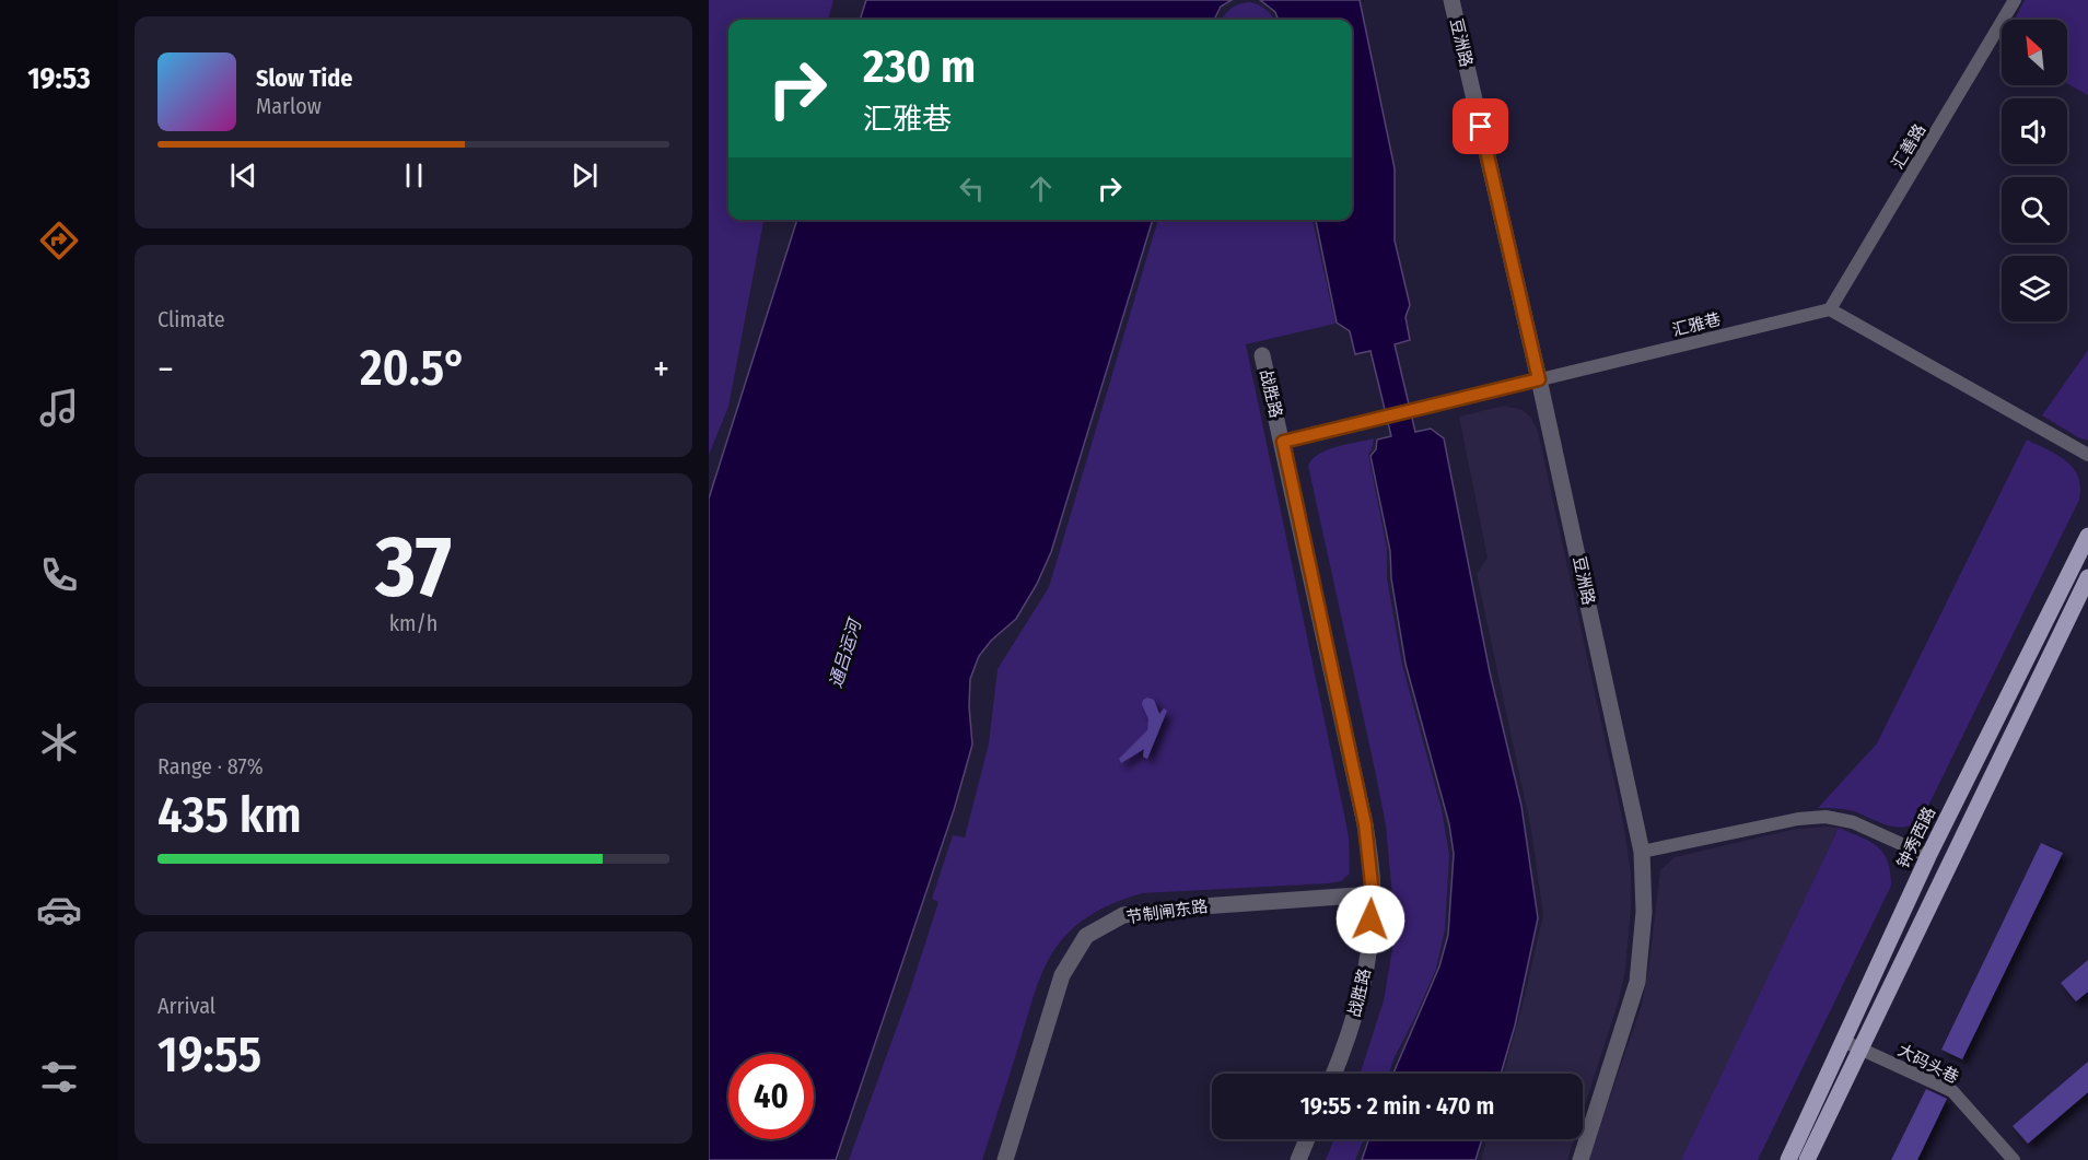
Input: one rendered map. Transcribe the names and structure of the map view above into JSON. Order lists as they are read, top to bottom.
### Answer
{
  "streets": {
    "main road": ["钟秀西路"],
    "street": [
      "豆洲路",
      "汇善路",
      "汇雅巷",
      "战胜路",
      "节制闸东路",
      "大码头巷"
    ]
  },
  "crossings": [
    ["豆洲路", "汇雅巷"],
    ["汇善路", "汇雅巷"],
    ["汇雅巷", "战胜路"],
    ["战胜路", "节制闸东路"],
    ["钟秀西路", "大码头巷"]
  ],
  "water": ["通吕运河"],
  "north": "top left",
  "page": {
    "tabs": "19:53",
    "turn": ["230 m", "汇雅巷"],
    "song": ["Slow Tide", "Marlow"],
    "tile": [
      "Climate",
      ["37", "km/h"],
      ["Range · 87%", "435 km"],
      ["Arrival", "19:55"]
    ],
    "heat": ["−", "20.5°", "+"],
    "limit": "40",
    "trip": "19:55 · 2 min · 470 m"
  }
}
